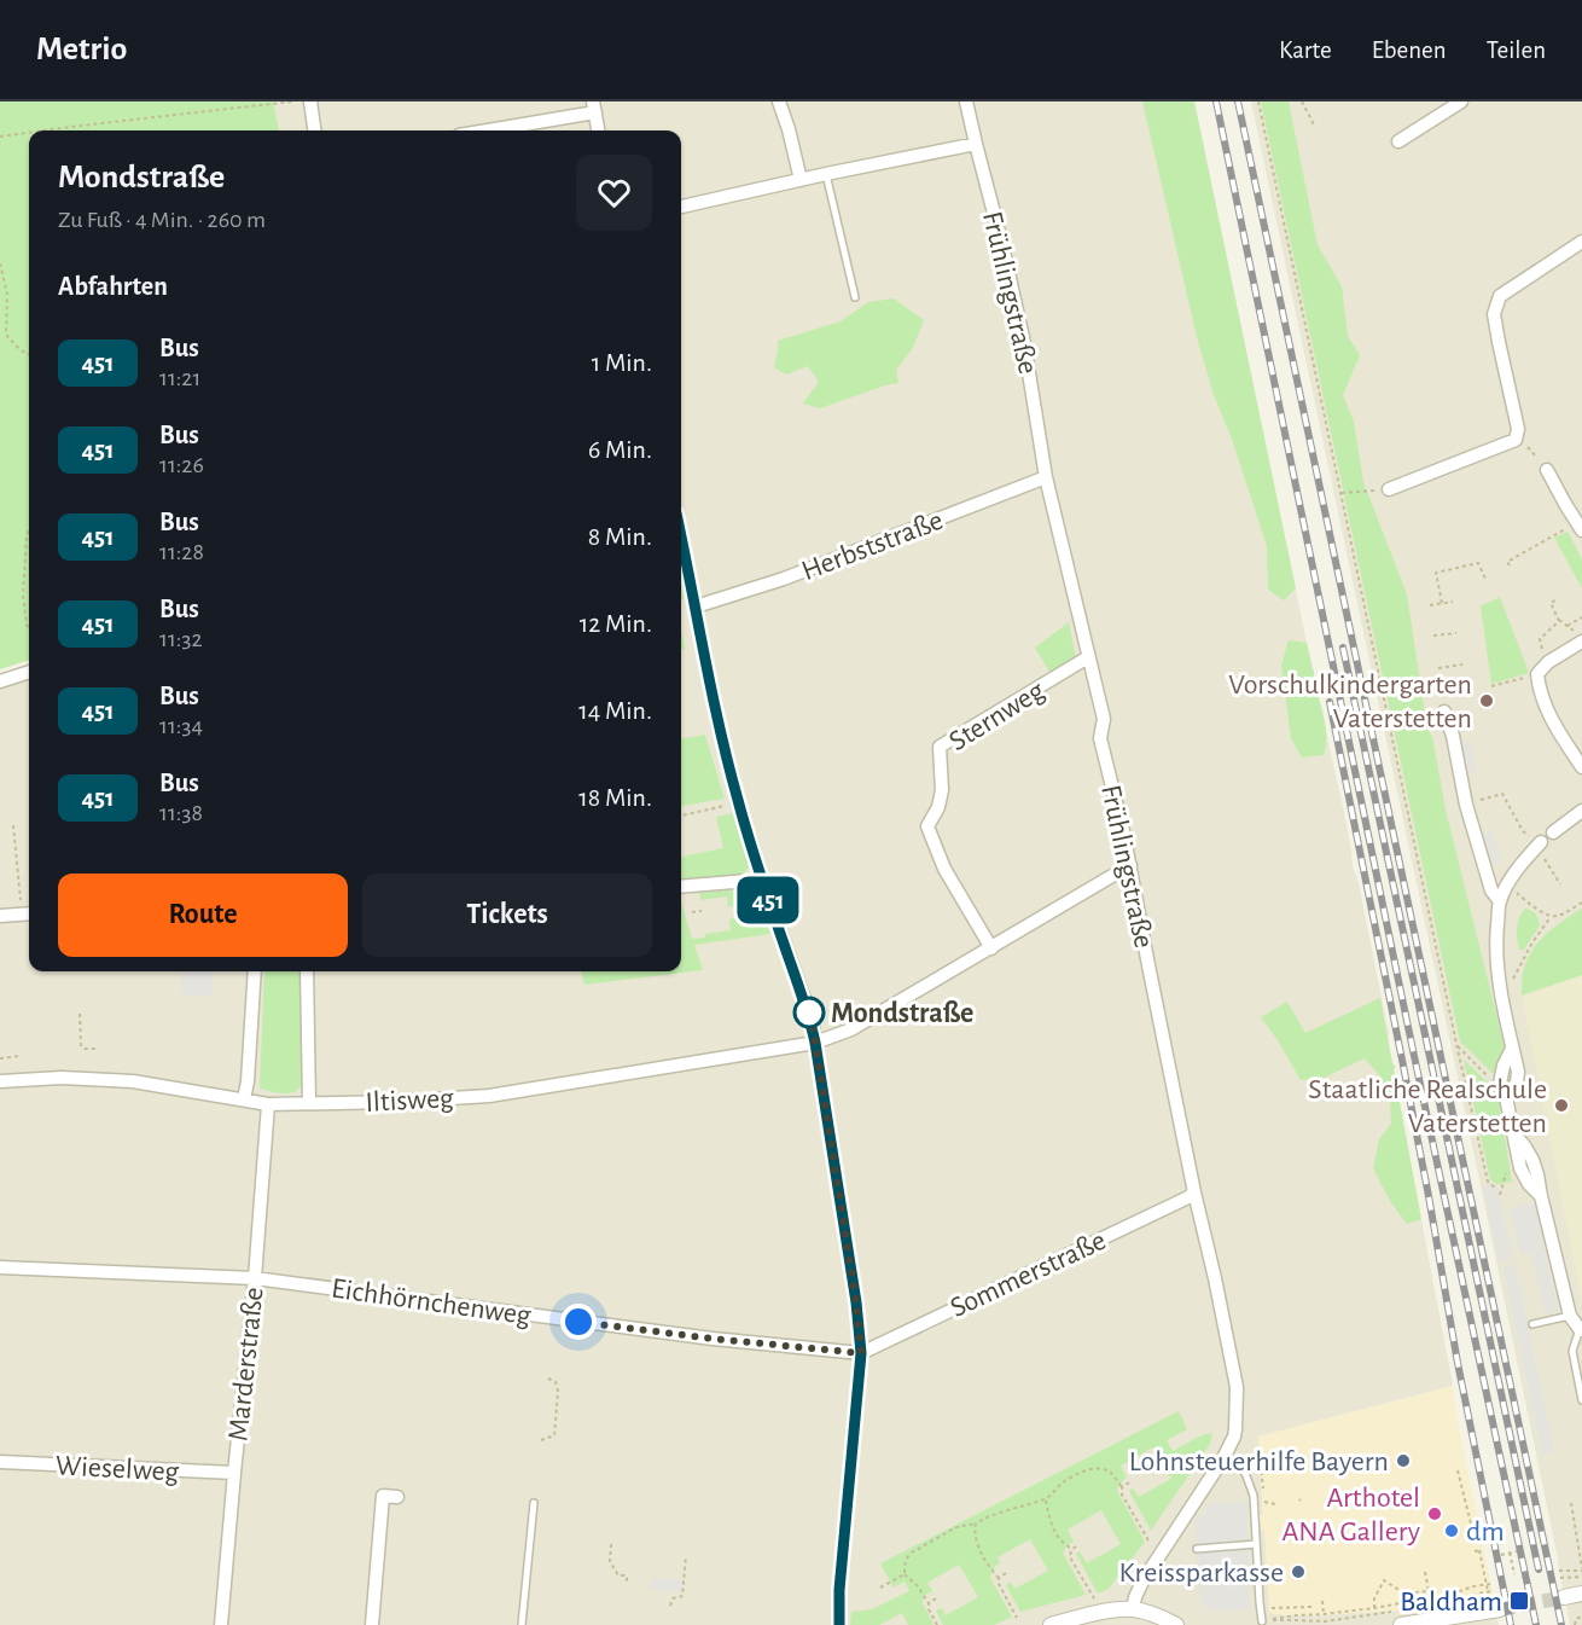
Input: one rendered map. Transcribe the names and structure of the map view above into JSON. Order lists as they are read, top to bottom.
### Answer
{
  "streets": {
    "street": [
      "Frühlingstraße",
      "Herbststraße",
      "Sternweg",
      "Iltisweg",
      "Sommerstraße",
      "Eichhörnchenweg",
      "Marderstraße",
      "Wieselweg"
    ]
  },
  "crossings": [
    ["Frühlingstraße", "Herbststraße"],
    ["Frühlingstraße", "Sternweg"],
    ["Frühlingstraße", "Sommerstraße"],
    ["Iltisweg", "Marderstraße"],
    ["Sommerstraße", "Eichhörnchenweg"],
    ["Eichhörnchenweg", "Marderstraße"],
    ["Marderstraße", "Wieselweg"]
  ],
  "places": {
    "other": [
      "Vorschulkindergarten Vaterstetten",
      "Mondstraße",
      "Staatliche Realschule Vaterstetten",
      "Lohnsteuerhilfe Bayern",
      "Arthotel ANA Gallery",
      "dm",
      "Kreissparkasse"
    ],
    "transit": ["Baldham"]
  },
  "lines": ["bus line 451"],
  "page": {
    "header": "Metrio",
    "nav": ["Karte", "Ebenen", "Teilen"],
    "on_map": "451",
    "heading": [
      ["Mondstraße", "Zu Fuß · 4 Min. · 260 m"],
      "Abfahrten"
    ],
    "list": [
      {
        "mark": "451",
        "name": "Bus",
        "note": "11:21",
        "value": "1 Min."
      },
      {
        "mark": "451",
        "name": "Bus",
        "note": "11:26",
        "value": "6 Min."
      },
      {
        "mark": "451",
        "name": "Bus",
        "note": "11:28",
        "value": "8 Min."
      },
      {
        "mark": "451",
        "name": "Bus",
        "note": "11:32",
        "value": "12 Min."
      },
      {
        "mark": "451",
        "name": "Bus",
        "note": "11:34",
        "value": "14 Min."
      },
      {
        "mark": "451",
        "name": "Bus",
        "note": "11:38",
        "value": "18 Min."
      }
    ],
    "buttons": ["Route", "Tickets"]
  }
}
